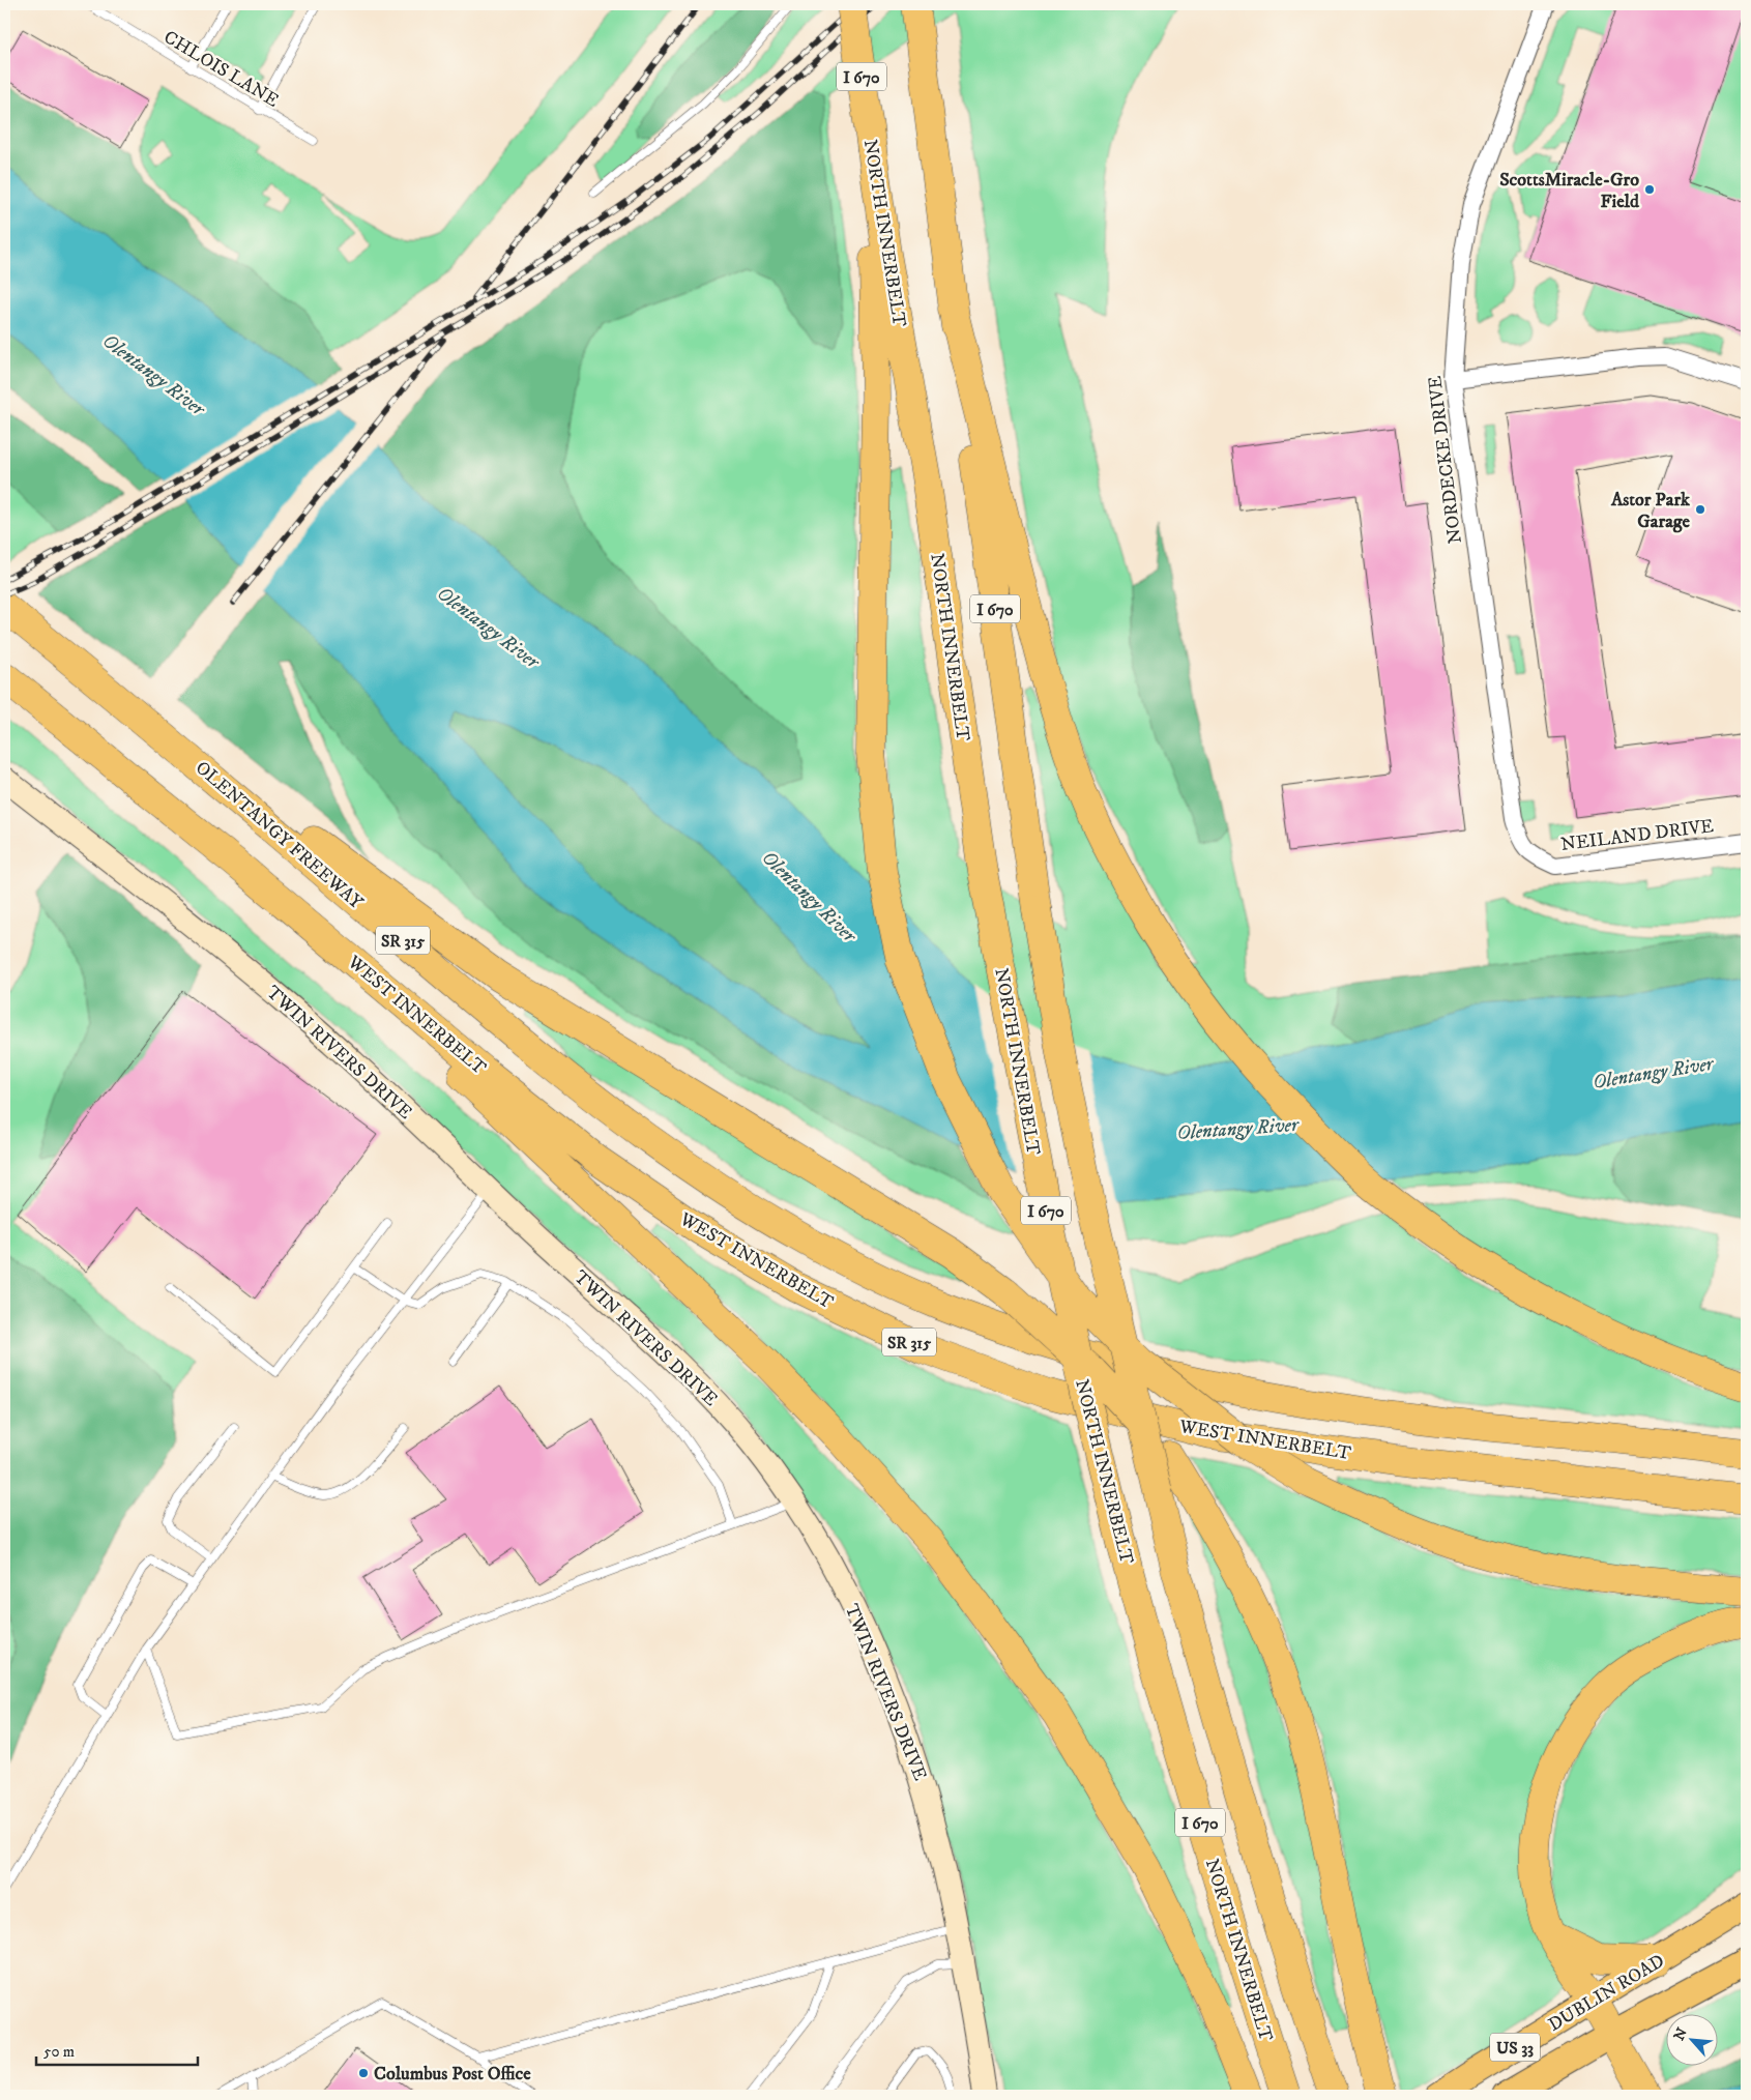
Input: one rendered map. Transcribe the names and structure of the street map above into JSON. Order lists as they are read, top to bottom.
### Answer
{
  "streets": {
    "highway": [
      "I 670",
      "NORTH INNERBELT",
      "OLENTANGY FREEWAY",
      "SR 315",
      "WEST INNERBELT"
    ],
    "main road": ["TWIN RIVERS DRIVE", "DUBLIN ROAD", "US 33"],
    "street": ["NORDECKE DRIVE", "NEILAND DRIVE"],
    "lane": ["CHLOIS LANE"]
  },
  "crossings": [
    ["NORDECKE DRIVE", "NEILAND DRIVE"],
    ["SR 315", "WEST INNERBELT"]
  ],
  "water": ["Olentangy River"],
  "places": ["ScottsMiracle-Gro Field", "Astor Park Garage", "Columbus Post Office"],
  "scale_bar": "50 m",
  "north": "top left"
}
